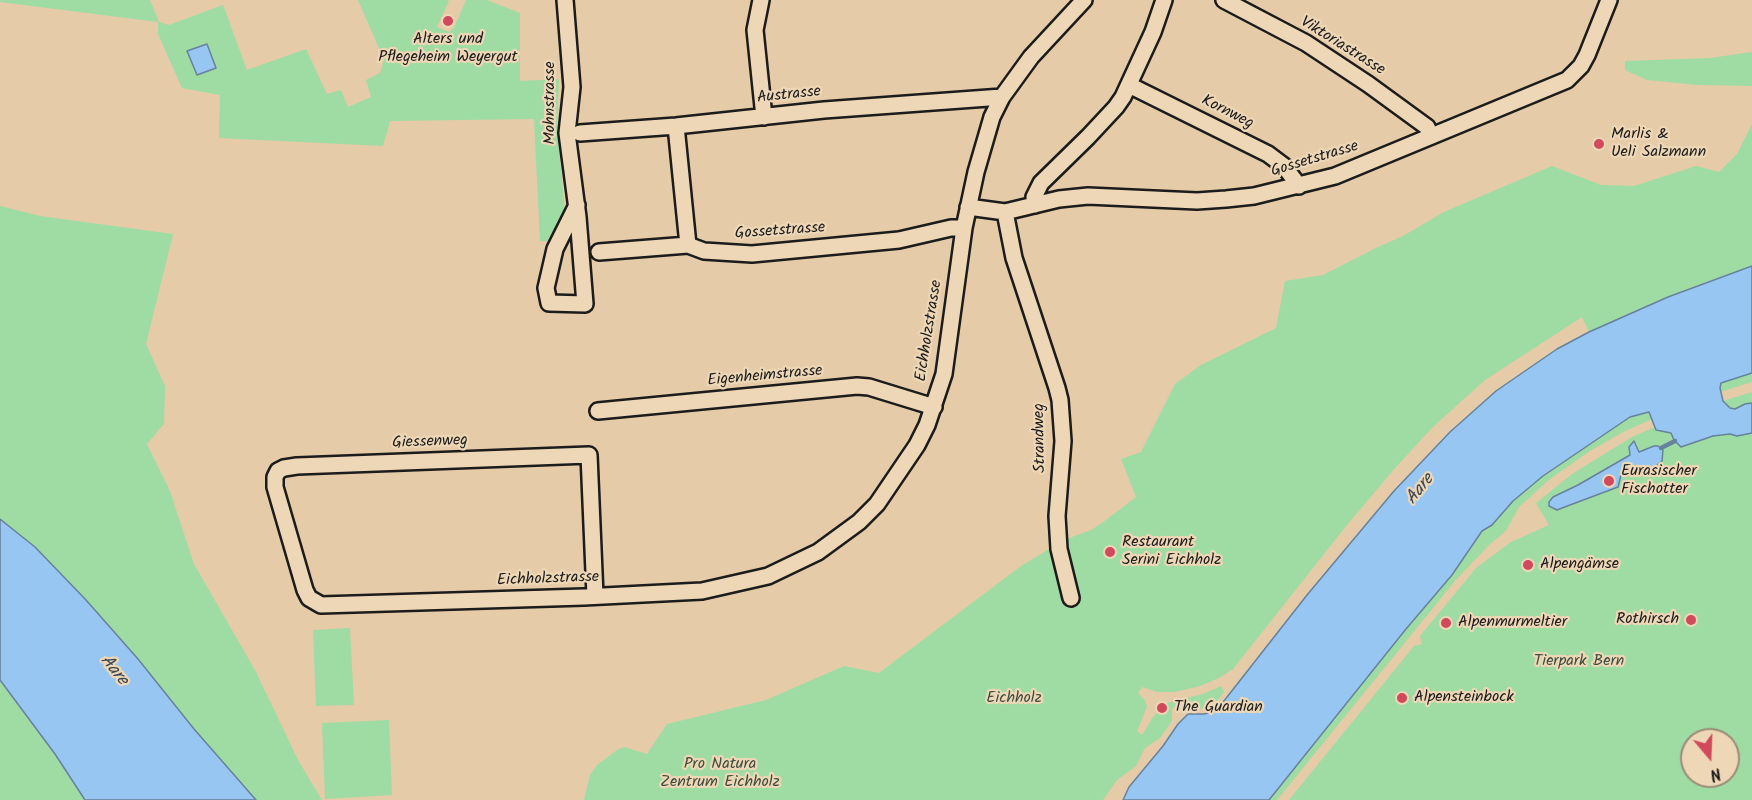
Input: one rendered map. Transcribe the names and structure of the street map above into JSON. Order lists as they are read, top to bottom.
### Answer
{
  "streets": {
    "street": [
      "Viktoriastrasse",
      "Austrasse",
      "Mohnstrasse",
      "Kornweg",
      "Gossetstrasse",
      "Eichholzstrasse",
      "Eigenheimstrasse",
      "Strandweg",
      "Giessenweg"
    ]
  },
  "crossings": [
    ["Viktoriastrasse", "Gossetstrasse"],
    ["Austrasse", "Eichholzstrasse"],
    ["Kornweg", "Gossetstrasse"],
    ["Gossetstrasse", "Eichholzstrasse"],
    ["Gossetstrasse", "Strandweg"],
    ["Eichholzstrasse", "Eigenheimstrasse"],
    ["Eichholzstrasse", "Giessenweg"]
  ],
  "water": ["Aare"],
  "parks": ["Tierpark Bern", "Eichholz", "Pro Natura Zentrum Eichholz"],
  "places": [
    "Alters und Pflegeheim Weyergut",
    "Marlis & Ueli Salzmann",
    "Eurasischer Fischotter",
    "Restaurant Serini Eichholz",
    "Alpengämse",
    "Rothirsch",
    "Alpenmurmeltier",
    "Alpensteinbock",
    "The Guardian"
  ],
  "north": "bottom"
}
